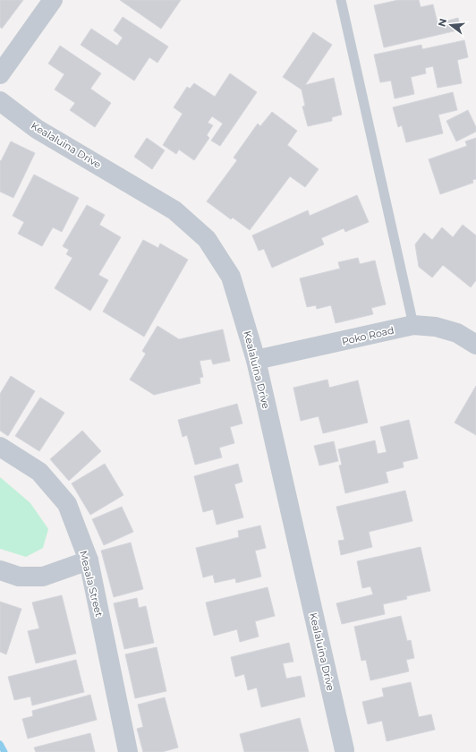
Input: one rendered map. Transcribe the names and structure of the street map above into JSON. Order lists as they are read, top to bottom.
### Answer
{
  "streets": {
    "street": ["Kealaluina Drive", "Poko Road", "Meaala Street"]
  },
  "crossings": [
    ["Kealaluina Drive", "Poko Road"]
  ],
  "north": "left"
}
